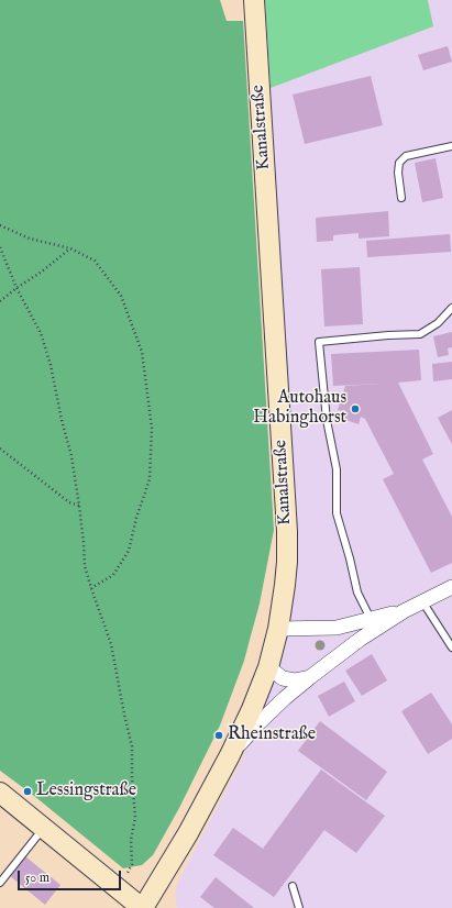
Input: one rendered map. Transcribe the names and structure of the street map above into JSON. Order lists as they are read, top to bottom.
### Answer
{
  "streets": {
    "main road": ["Kanalstraße"]
  },
  "places": ["Autohaus Habinghorst", "Rheinstraße", "Lessingstraße"],
  "scale_bar": "50 m"
}
